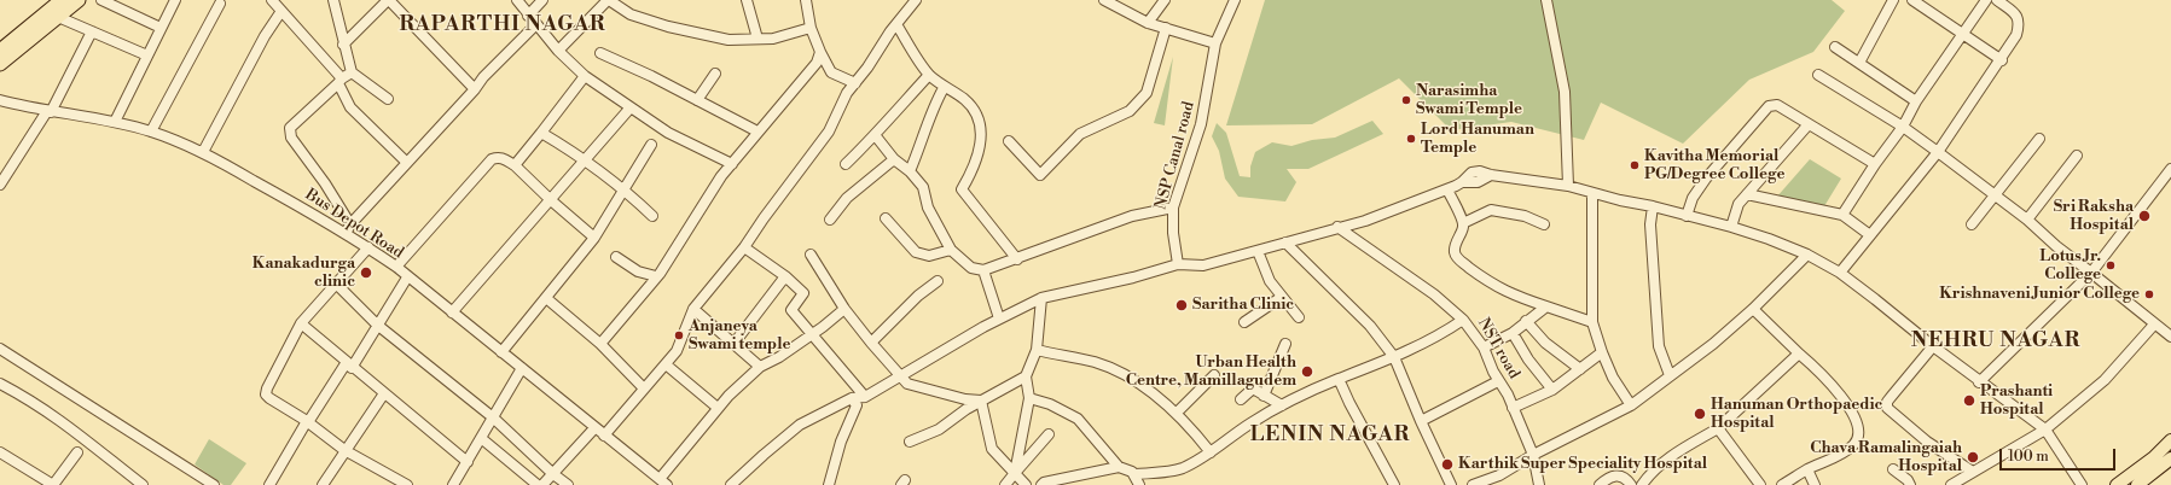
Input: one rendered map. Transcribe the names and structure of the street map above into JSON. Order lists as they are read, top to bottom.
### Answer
{
  "streets": {
    "street": ["NSP Canal road", "Bus Depot Road", "NST road"]
  },
  "districts": ["RAPARTHI NAGAR", "NEHRU NAGAR", "LENIN NAGAR"],
  "places": [
    "Narasimha Swami Temple",
    "Lord Hanuman Temple",
    "Kavitha Memorial PG/Degree College",
    "Sri Raksha Hospital",
    "Lotus Jr. College",
    "Kanakadurga clinic",
    "Krishnaveni Junior College",
    "Saritha Clinic",
    "Anjaneya Swami temple",
    "Urban Health Centre, Mamillagudem",
    "Prashanti Hospital",
    "Hanuman Orthopaedic Hospital",
    "Chava Ramalingaiah Hospital",
    "Karthik Super Speciality Hospital"
  ],
  "scale_bar": "100 m"
}
